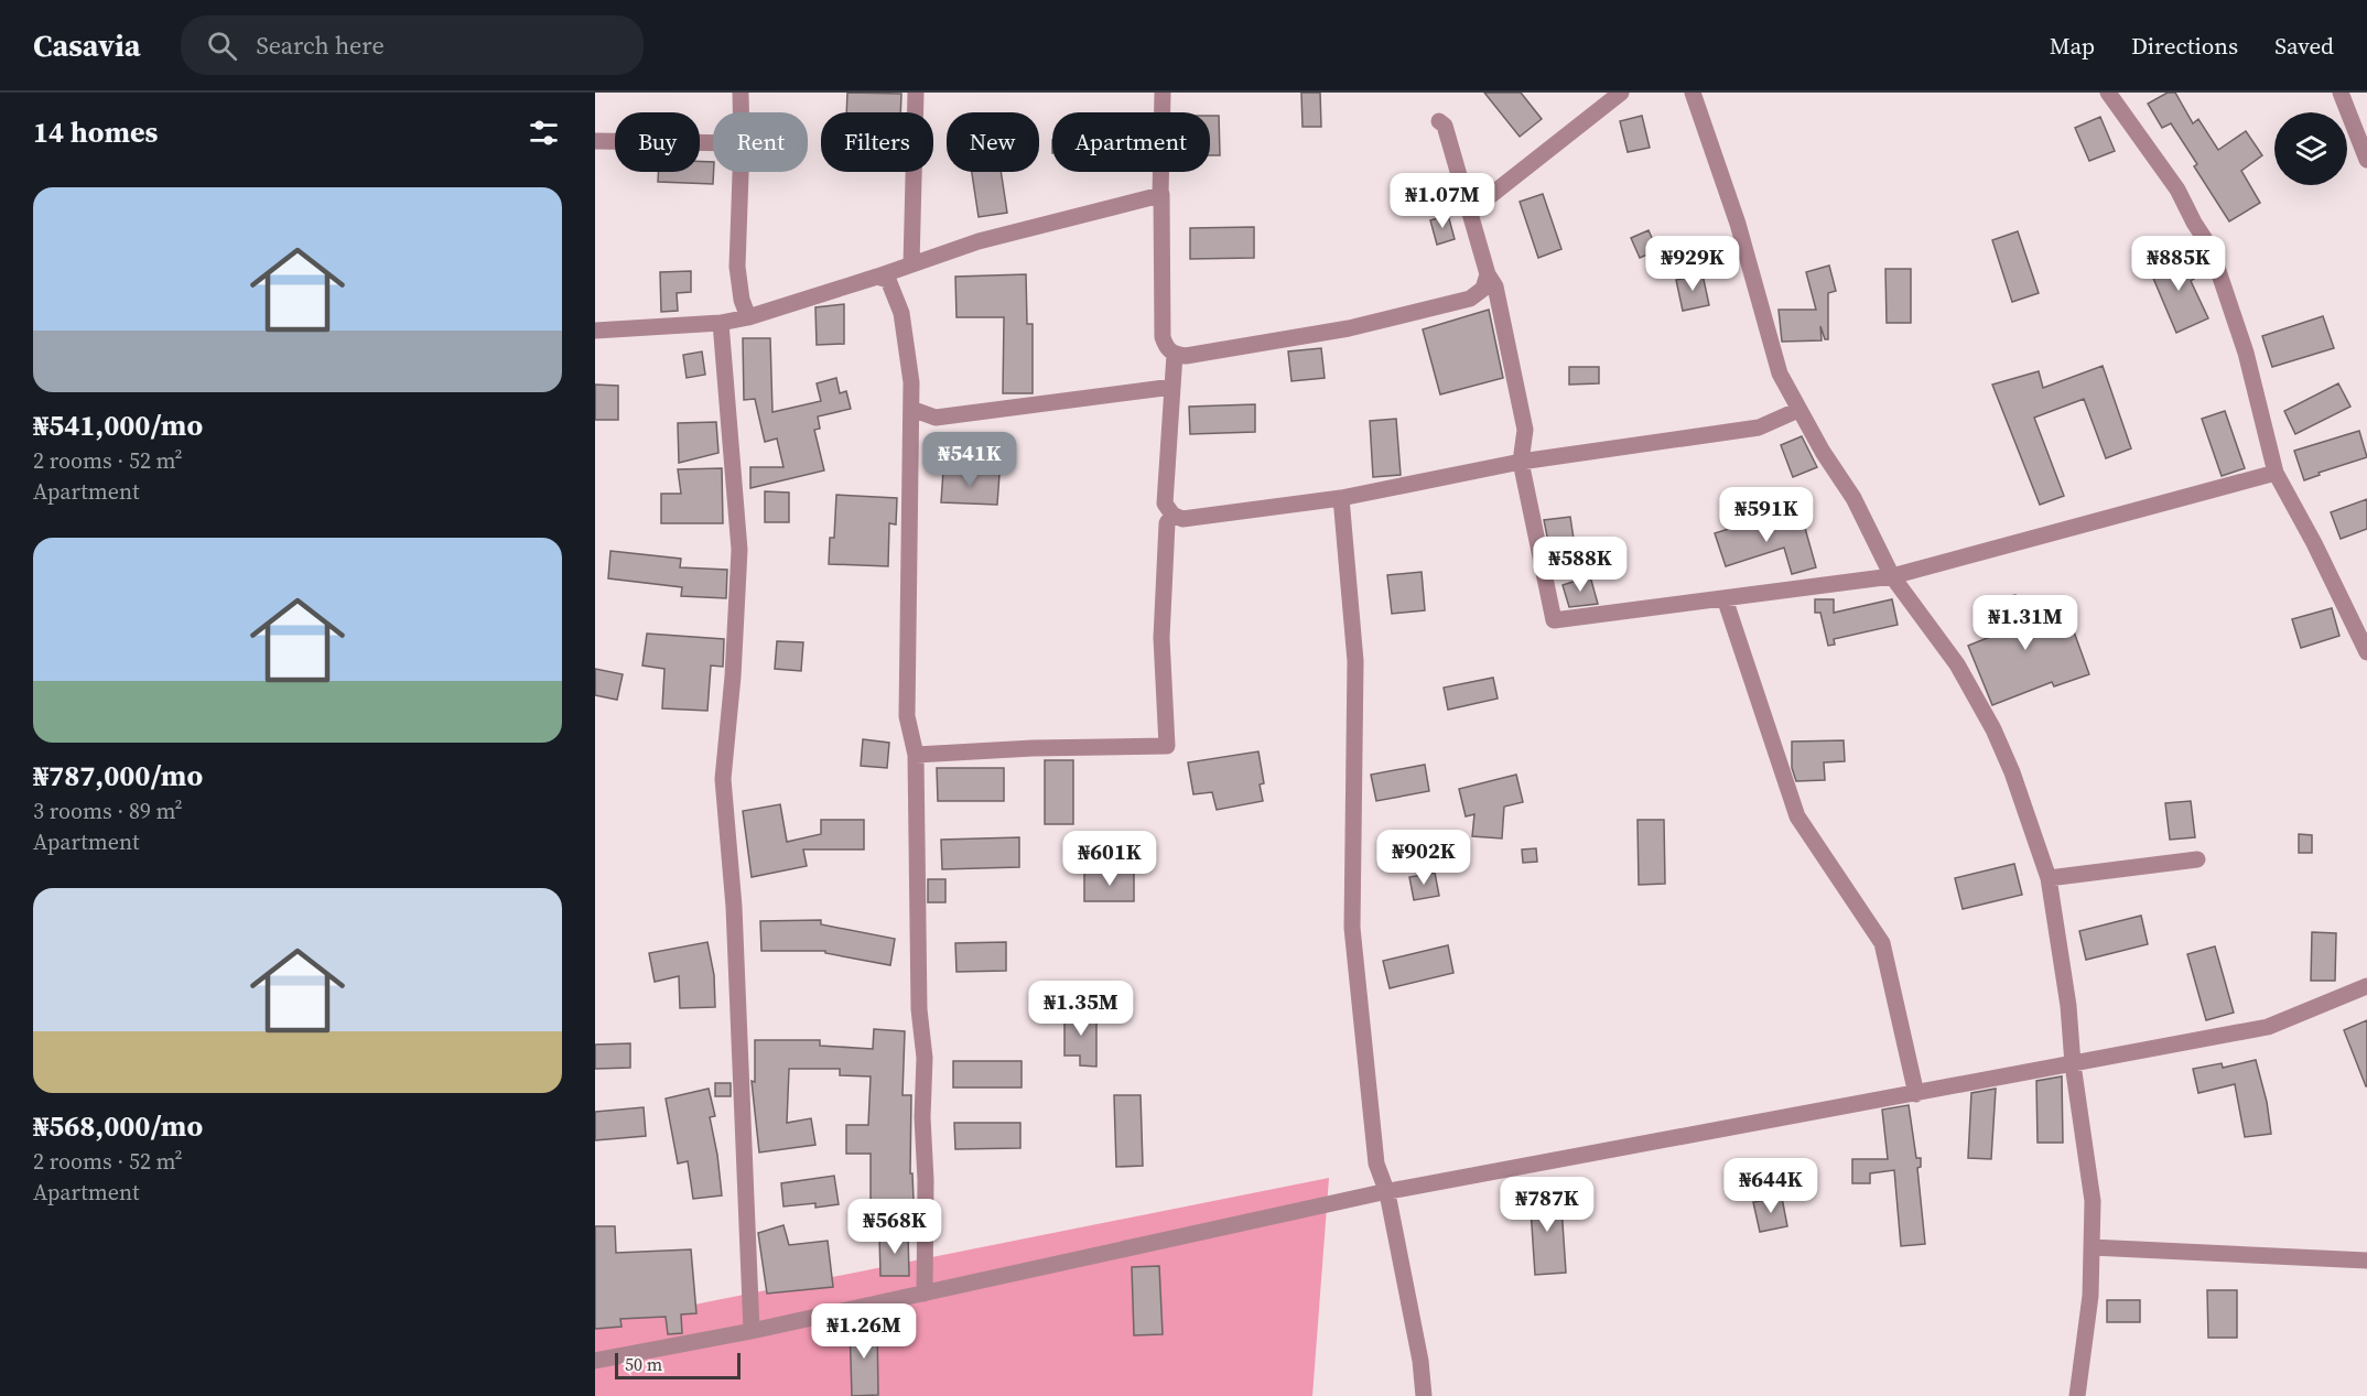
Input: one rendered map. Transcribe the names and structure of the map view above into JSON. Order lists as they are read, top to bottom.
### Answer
{
  "scale_bar": "50 m",
  "page": {
    "header": "Casavia",
    "search": "Search here",
    "nav": ["Map", "Directions", "Saved"],
    "heading": "14 homes",
    "chip": [
      "Buy",
      "Rent",
      "Filters",
      "New",
      "Apartment"
    ],
    "list": [
      {
        "name": "₦541,000/mo",
        "note": "2 rooms · 52 m² · Apartment"
      },
      {
        "name": "₦787,000/mo",
        "note": "3 rooms · 89 m² · Apartment"
      },
      {
        "name": "₦568,000/mo",
        "note": "2 rooms · 52 m² · Apartment"
      }
    ],
    "price": [
      "₦1.07M",
      "₦929K",
      "₦885K",
      "₦541K",
      "₦591K",
      "₦588K",
      "₦1.31M",
      "₦902K",
      "₦601K",
      "₦1.35M",
      "₦644K",
      "₦787K",
      "₦568K",
      "₦1.26M"
    ],
    "scale": "50 m"
  }
}
